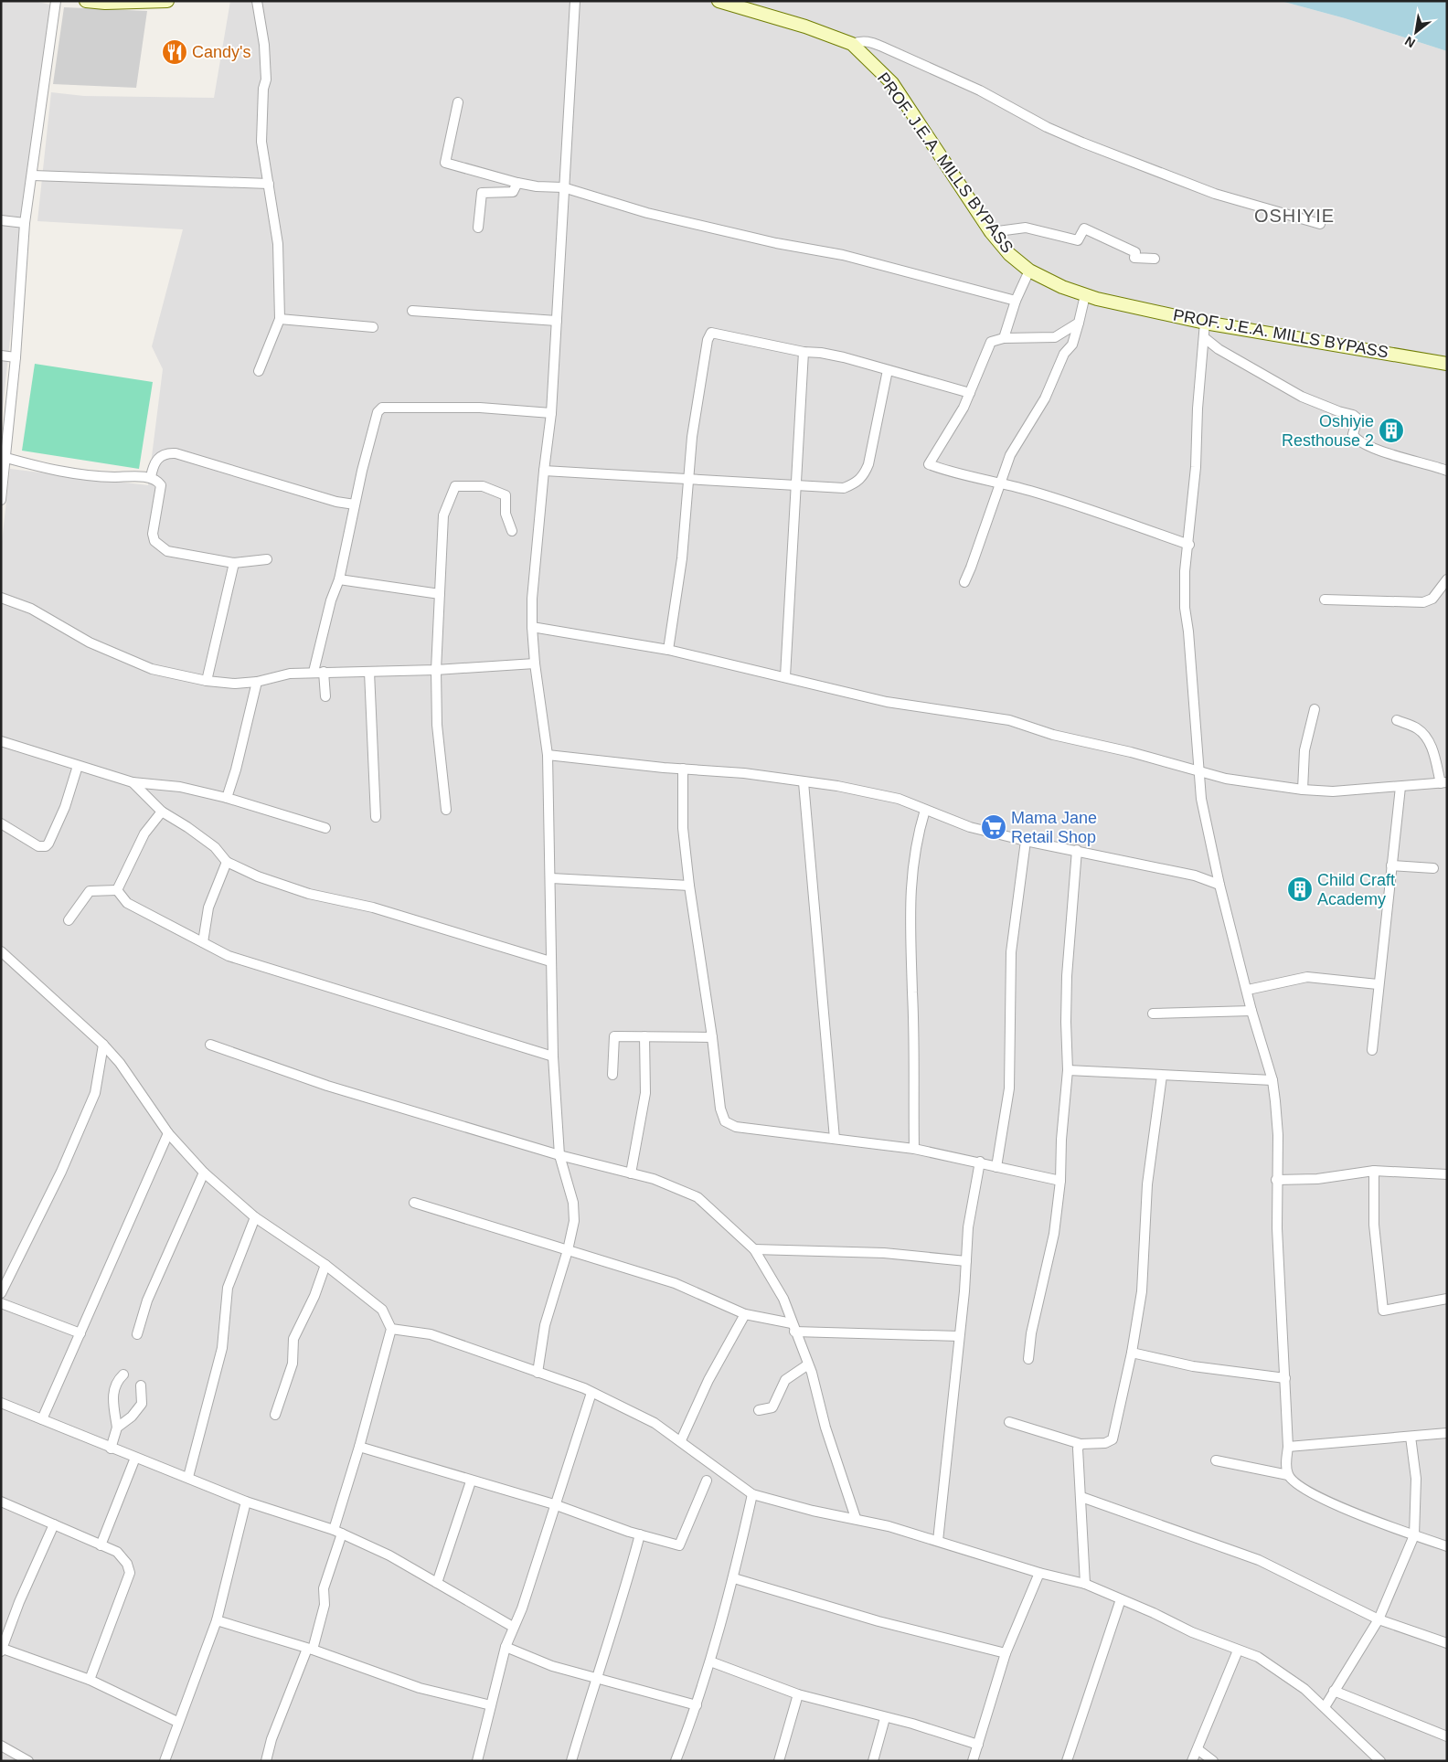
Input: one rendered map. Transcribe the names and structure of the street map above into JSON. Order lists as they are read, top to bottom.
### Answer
{
  "streets": {
    "street": ["PROF. J.E.A. MILLS BYPASS"]
  },
  "districts": ["OSHIYIE"],
  "places": {
    "restaurant": ["Candy's"],
    "building": ["Oshiyie Resthouse 2", "Child Craft Academy"],
    "supermarket": ["Mama Jane Retail Shop"]
  },
  "north": "bottom left"
}
